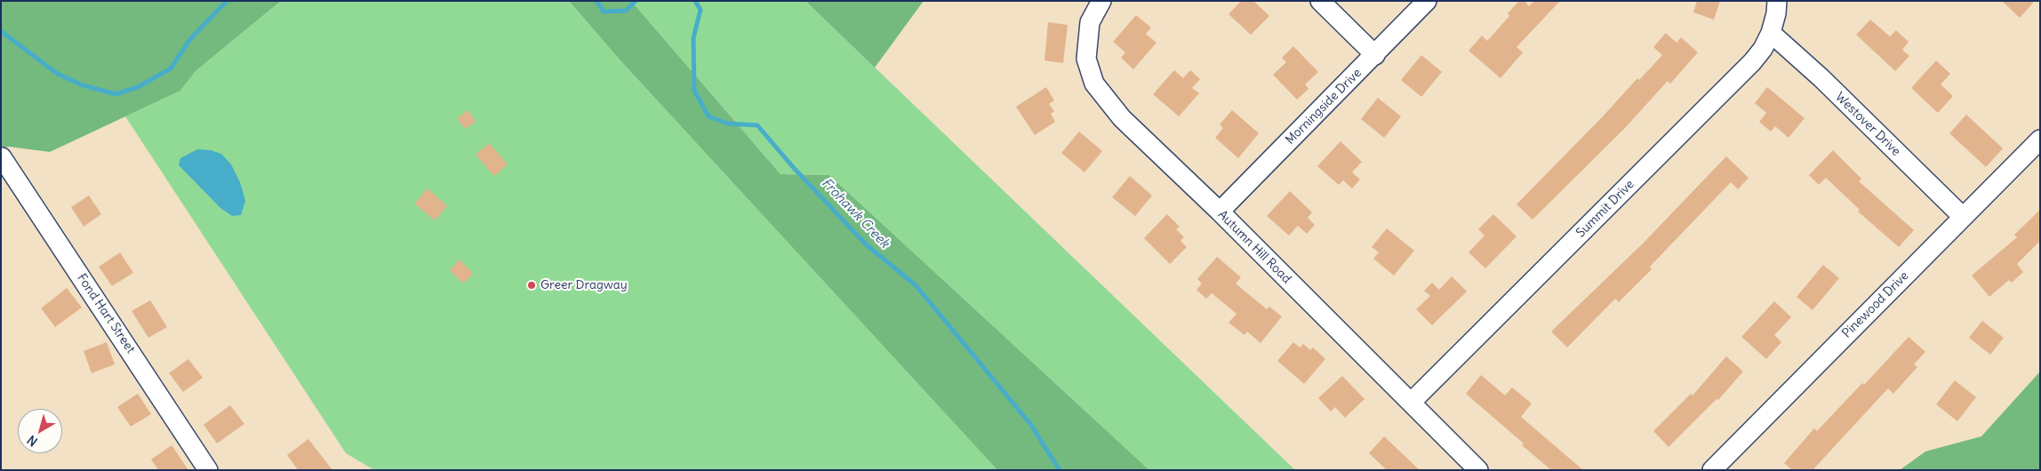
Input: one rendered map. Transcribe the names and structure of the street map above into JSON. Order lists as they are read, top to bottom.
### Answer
{
  "streets": {
    "street": [
      "Morningside Drive",
      "Westover Drive",
      "Summit Drive",
      "Autumn Hill Road",
      "Pinewood Drive",
      "Fond Hart Street"
    ]
  },
  "crossings": [
    ["Morningside Drive", "Autumn Hill Road"],
    ["Westover Drive", "Summit Drive"],
    ["Westover Drive", "Pinewood Drive"],
    ["Summit Drive", "Autumn Hill Road"]
  ],
  "water": ["Frohawk Creek"],
  "places": ["Greer Dragway"],
  "north": "bottom left"
}
